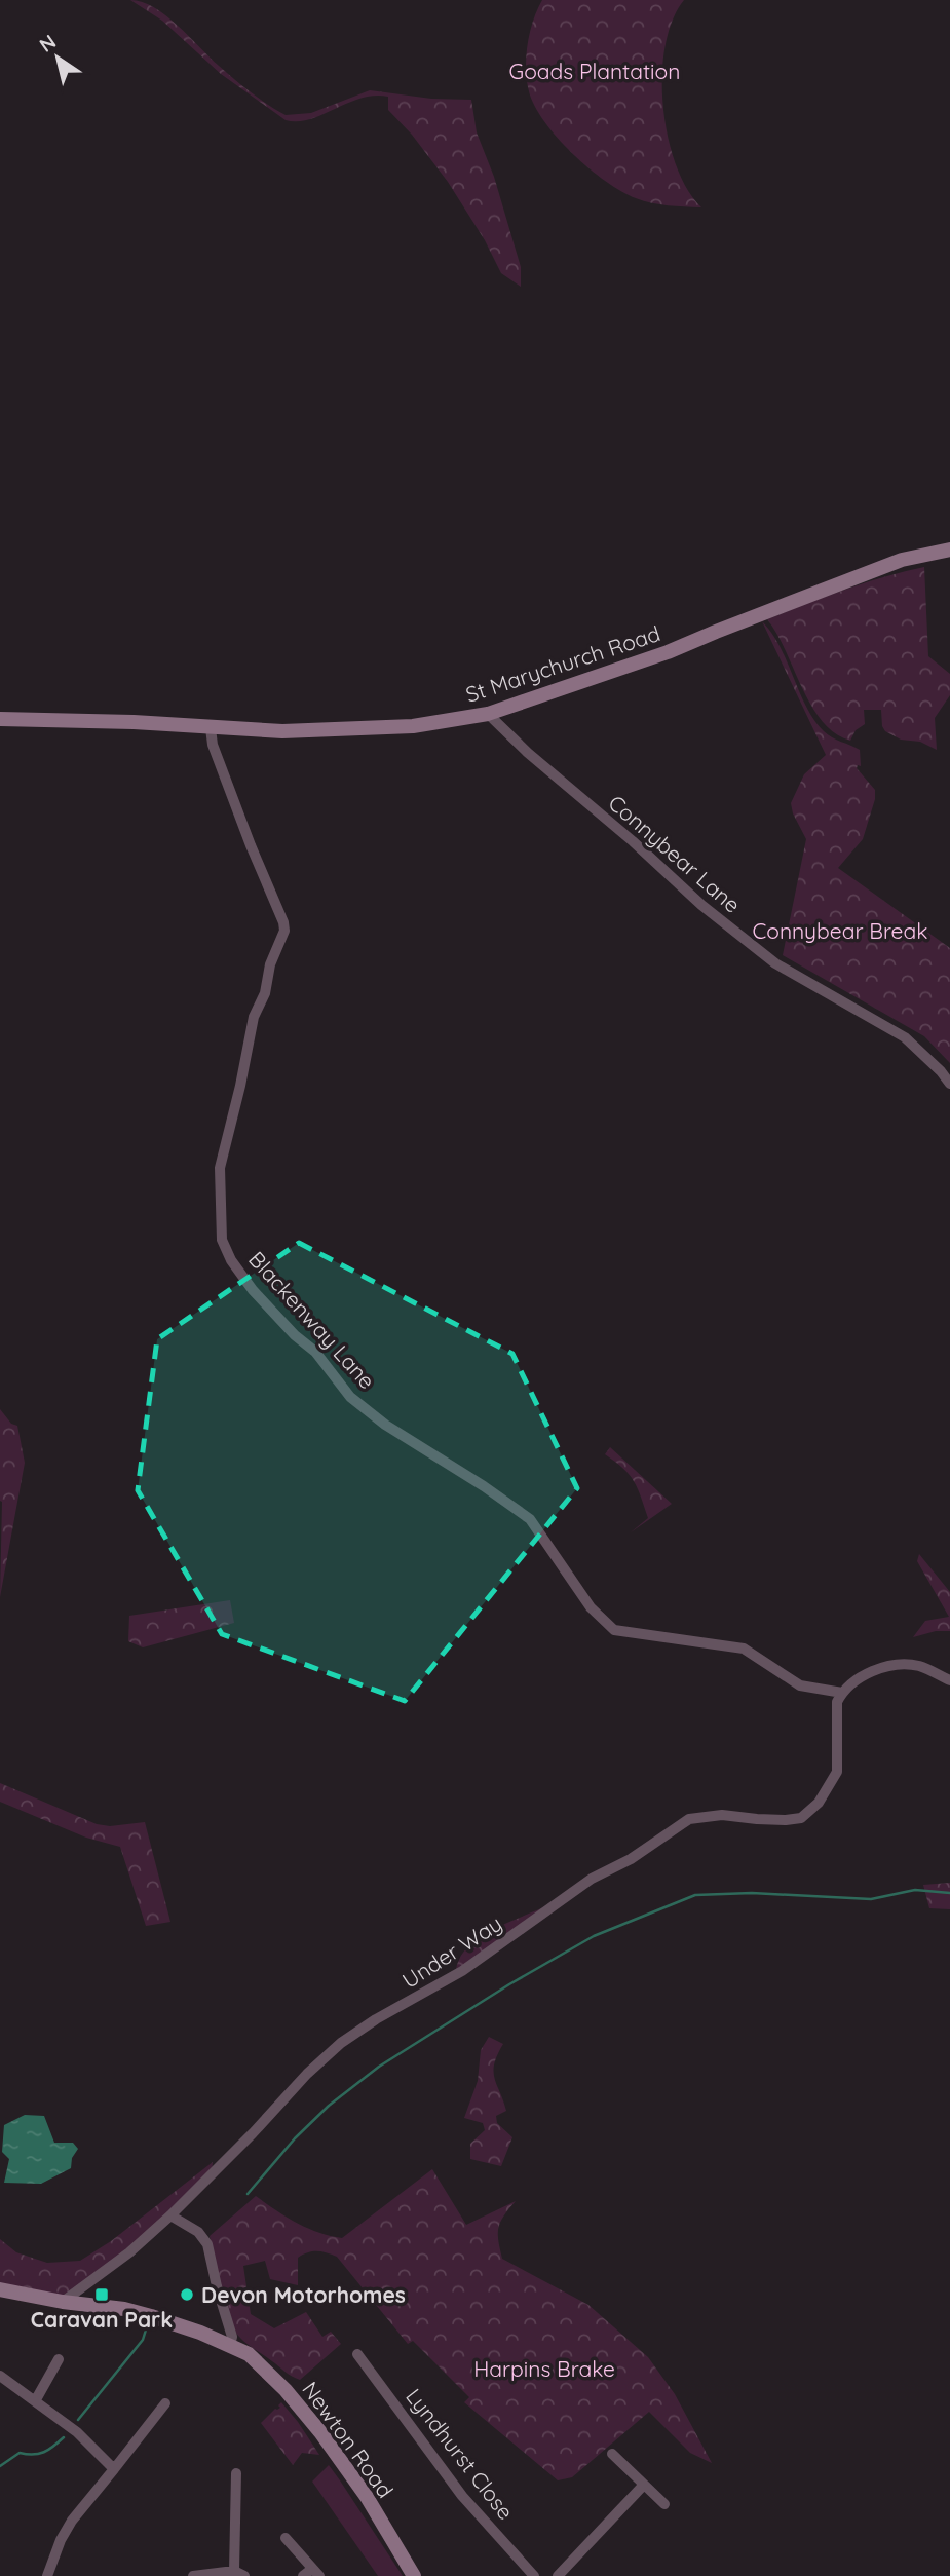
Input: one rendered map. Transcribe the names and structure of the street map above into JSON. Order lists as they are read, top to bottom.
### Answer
{
  "streets": {
    "street": [
      "St Marychurch Road",
      "Connybear Lane",
      "Blackenway Lane",
      "Under Way",
      "Newton Road",
      "Lyndhurst Close"
    ]
  },
  "crossings": [
    ["St Marychurch Road", "Connybear Lane"],
    ["St Marychurch Road", "Blackenway Lane"],
    ["Blackenway Lane", "Under Way"],
    ["Under Way", "Newton Road"]
  ],
  "parks": ["Goads Plantation", "Connybear Break", "Harpins Brake"],
  "places": {
    "transit": ["Caravan Park"],
    "other": ["Devon Motorhomes"]
  },
  "north": "top left"
}
